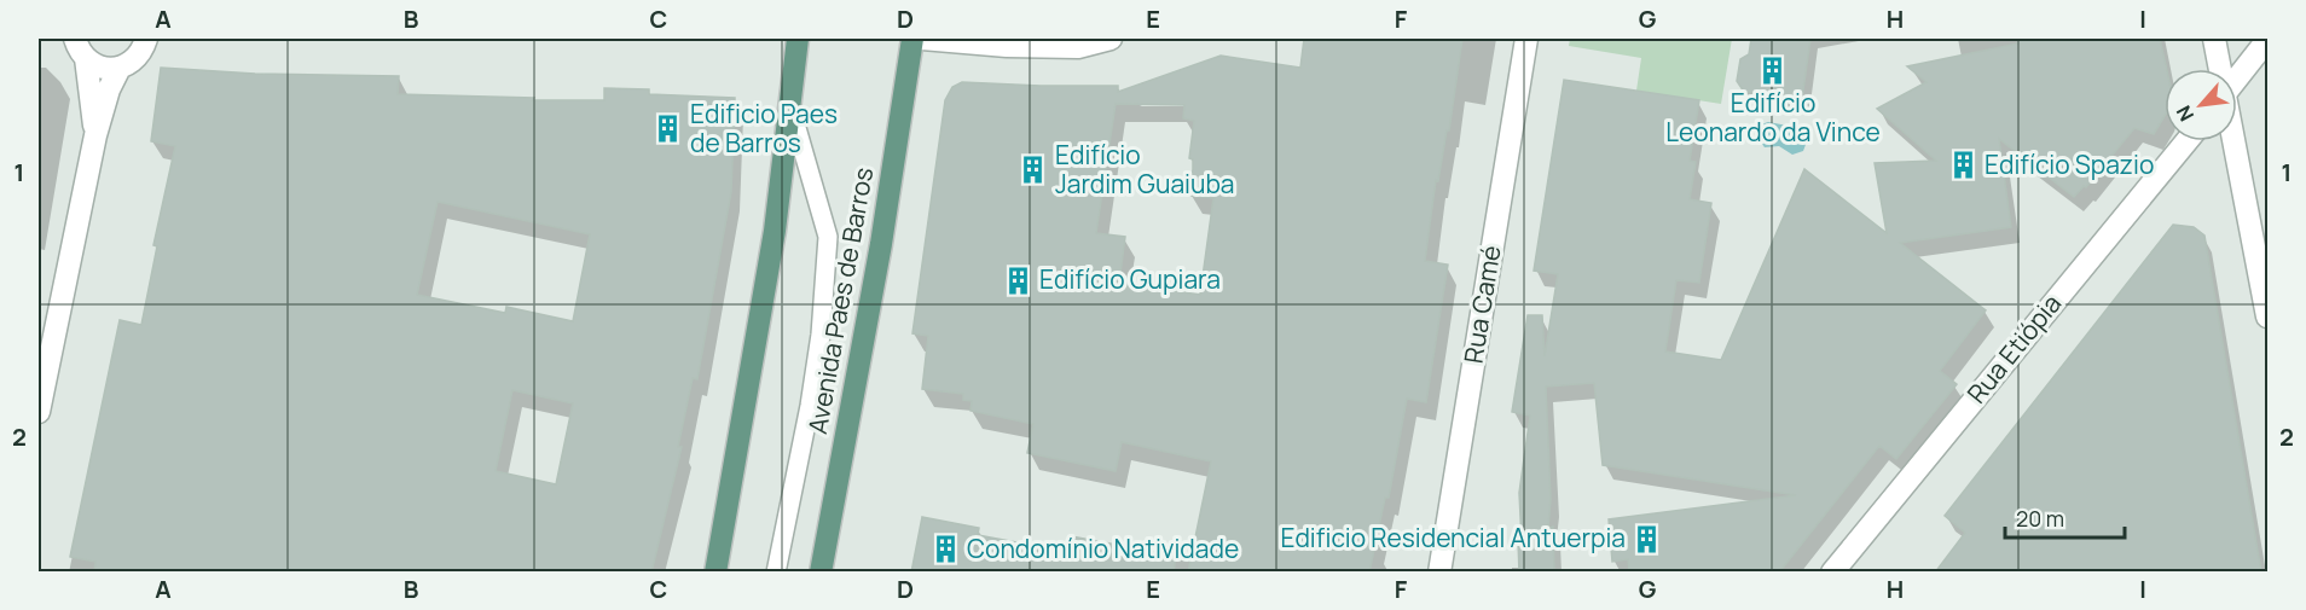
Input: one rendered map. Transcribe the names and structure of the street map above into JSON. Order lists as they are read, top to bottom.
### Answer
{
  "streets": {
    "main road": ["Avenida Paes de Barros"],
    "street": ["Rua Camé", "Rua Etiópia"]
  },
  "places": {
    "building": [
      "Edifício Leonardo da Vince",
      "Edificio Paes de Barros",
      "Edifício Spazio",
      "Edifício Jardim Guaiuba",
      "Edifício Gupiara",
      "Edificio Residencial Antuerpia",
      "Condomínio Natividade"
    ]
  },
  "scale_bar": "20 m",
  "north": "bottom left",
  "grid": {
    "columns": [
      "A",
      "B",
      "C",
      "D",
      "E",
      "F",
      "G",
      "H",
      "I"
    ],
    "rows": ["1", "2"]
  }
}
